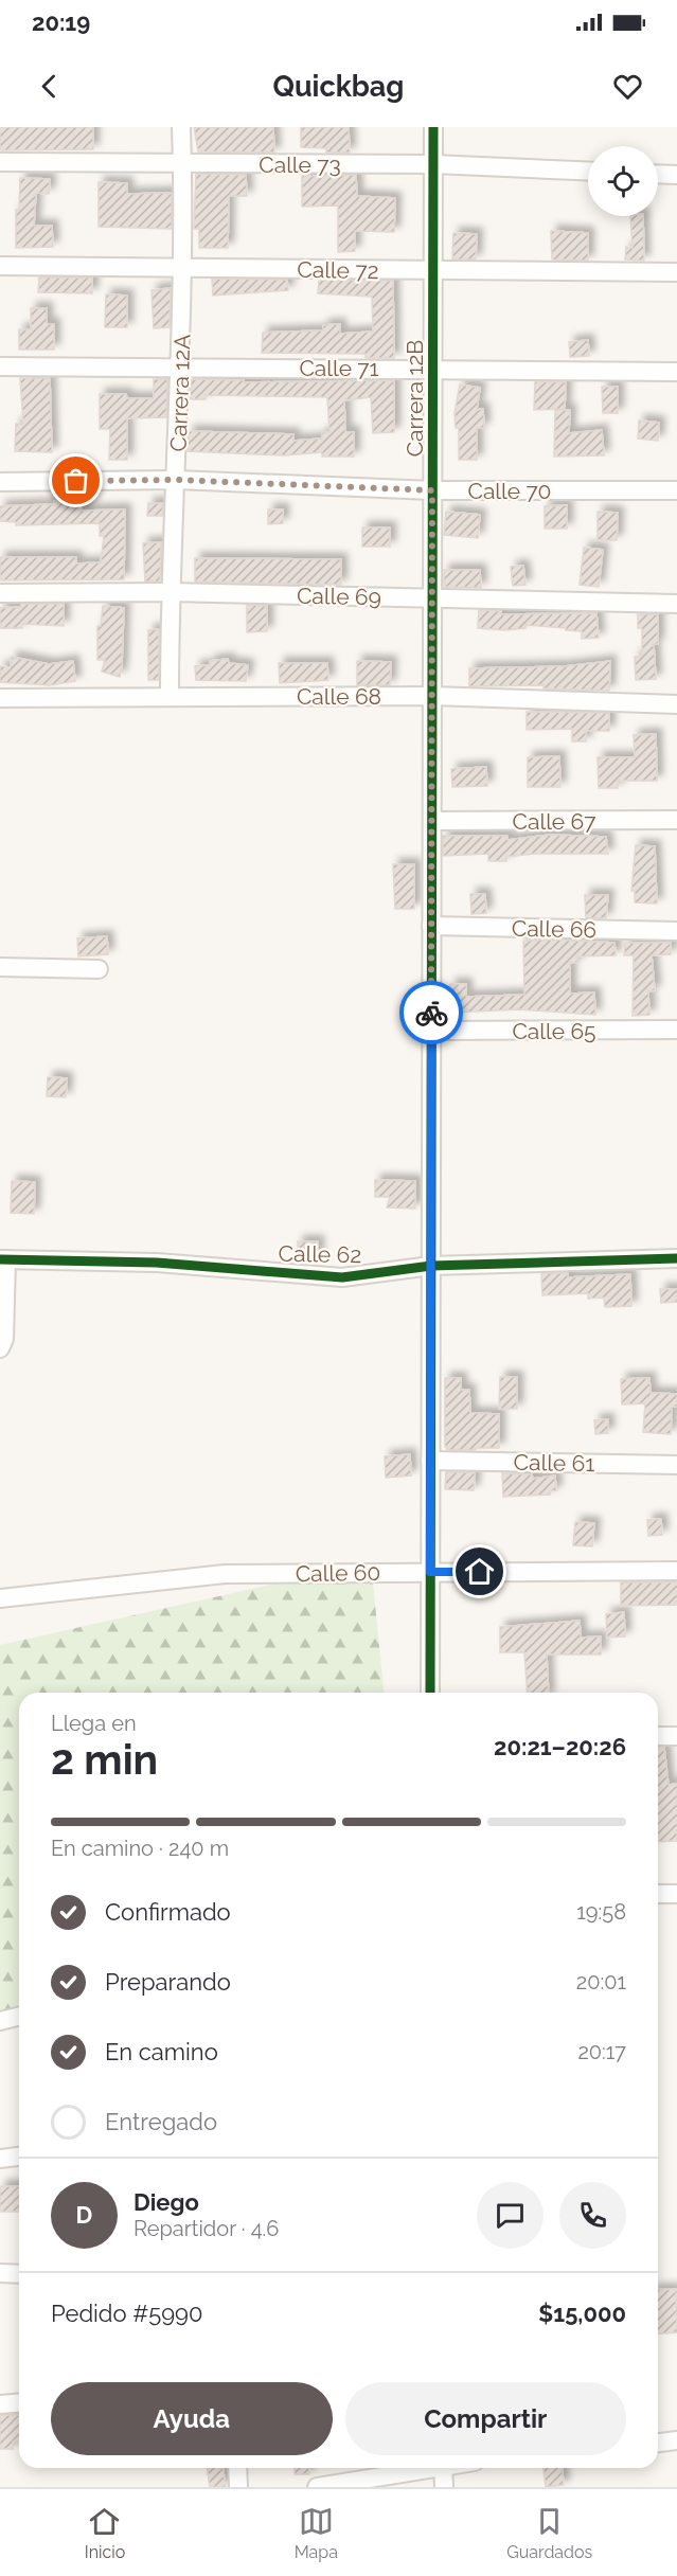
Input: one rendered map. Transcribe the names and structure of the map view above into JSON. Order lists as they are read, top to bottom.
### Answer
{
  "streets": {
    "street": [
      "Calle 73",
      "Calle 72",
      "Calle 71",
      "Carrera 12A",
      "Carrera 12B",
      "Calle 70",
      "Calle 69",
      "Calle 68",
      "Calle 67",
      "Calle 66",
      "Calle 65",
      "Calle 62",
      "Calle 61",
      "Calle 60"
    ]
  },
  "crossings": [
    ["Calle 73", "Carrera 12A"],
    ["Calle 73", "Carrera 12B"],
    ["Calle 72", "Carrera 12A"],
    ["Calle 72", "Carrera 12B"],
    ["Calle 71", "Carrera 12A"],
    ["Calle 71", "Carrera 12B"],
    ["Carrera 12A", "Calle 70"],
    ["Carrera 12A", "Calle 69"],
    ["Carrera 12A", "Calle 68"],
    ["Carrera 12B", "Calle 70"],
    ["Carrera 12B", "Calle 69"],
    ["Carrera 12B", "Calle 68"],
    ["Carrera 12B", "Calle 67"],
    ["Carrera 12B", "Calle 66"],
    ["Carrera 12B", "Calle 65"],
    ["Carrera 12B", "Calle 62"],
    ["Carrera 12B", "Calle 61"],
    ["Carrera 12B", "Calle 60"]
  ],
  "page": {
    "status": "20:19",
    "header": "Quickbag",
    "heading": ["2 min", "Llega en", "20:21–20:26"],
    "panel": [
      "Diego",
      "Repartidor · 4.6",
      "Pedido #5990",
      "$15,000"
    ],
    "bar": "En camino · 240 m",
    "list": [
      ["Confirmado", "19:58"],
      ["Preparando", "20:01"],
      ["En camino", "20:17"],
      "Entregado"
    ],
    "round": "D",
    "buttons": ["Ayuda", "Compartir"],
    "tabs": ["Inicio", "Mapa", "Guardados"]
  }
}
